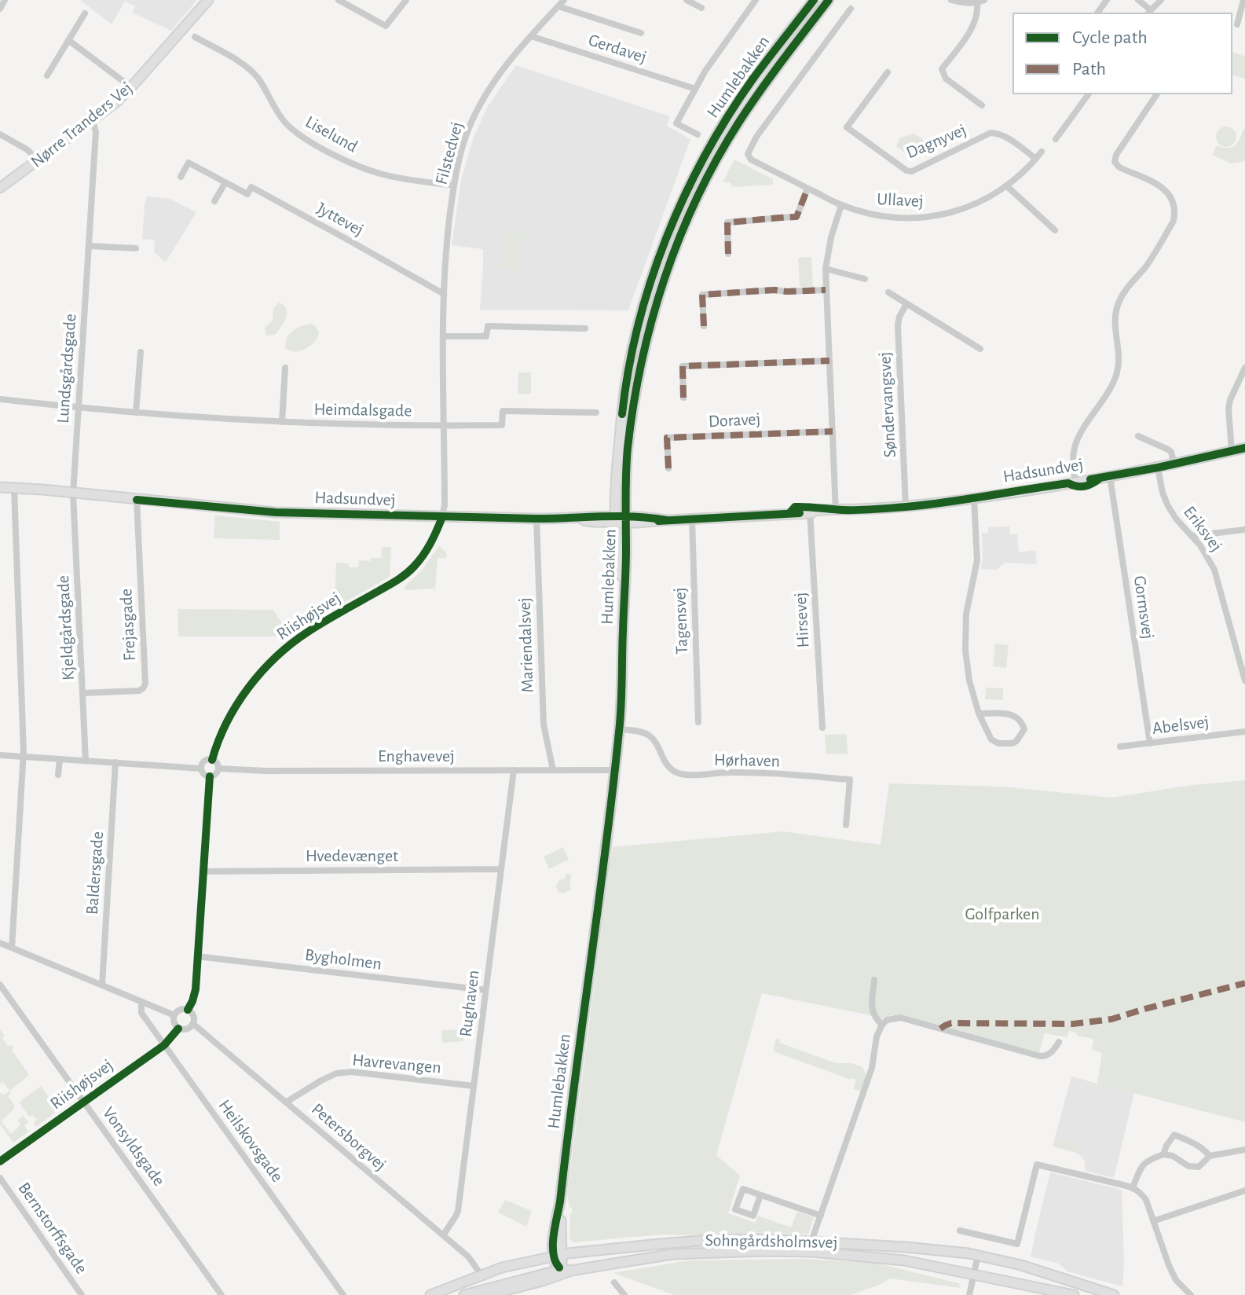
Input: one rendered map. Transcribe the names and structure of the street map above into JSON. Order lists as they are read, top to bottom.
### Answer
{
  "streets": {
    "street": [
      "Gerdavej",
      "Humlebakken",
      "Nørre Tranders Vej",
      "Liselund",
      "Dagnyvej",
      "Filstedvej",
      "Ullavej",
      "Jyttevej",
      "Lundsgårdsgade",
      "Søndervangsvej",
      "Heimdalsgade",
      "Doravej",
      "Hadsundvej",
      "Eriksvej",
      "Gormsvej",
      "Riishøjsvej",
      "Hirsevej",
      "Tagensvej",
      "Frejasgade",
      "Kjeldgårdsgade",
      "Mariendalsvej",
      "Abelsvej",
      "Enghavevej",
      "Hørhaven",
      "Hvedevænget",
      "Baldersgade",
      "Bygholmen",
      "Rughaven",
      "Havrevangen",
      "Petersborgvej",
      "Heilskovsgade",
      "Vonsyldsgade",
      "Bernstorffsgade",
      "Sohngårdsholmsvej"
    ]
  },
  "crossings": [
    ["Gerdavej", "Filstedvej"],
    ["Humlebakken", "Hadsundvej"],
    ["Humlebakken", "Enghavevej"],
    ["Humlebakken", "Hørhaven"],
    ["Humlebakken", "Sohngårdsholmsvej"],
    ["Nørre Tranders Vej", "Lundsgårdsgade"],
    ["Liselund", "Filstedvej"],
    ["Dagnyvej", "Ullavej"],
    ["Filstedvej", "Jyttevej"],
    ["Filstedvej", "Heimdalsgade"],
    ["Filstedvej", "Hadsundvej"],
    ["Filstedvej", "Riishøjsvej"],
    ["Lundsgårdsgade", "Heimdalsgade"],
    ["Lundsgårdsgade", "Hadsundvej"],
    ["Lundsgårdsgade", "Kjeldgårdsgade"],
    ["Søndervangsvej", "Hadsundvej"],
    ["Hadsundvej", "Eriksvej"],
    ["Hadsundvej", "Gormsvej"],
    ["Hadsundvej", "Riishøjsvej"],
    ["Hadsundvej", "Hirsevej"],
    ["Hadsundvej", "Tagensvej"],
    ["Hadsundvej", "Frejasgade"],
    ["Hadsundvej", "Kjeldgårdsgade"],
    ["Hadsundvej", "Mariendalsvej"],
    ["Gormsvej", "Abelsvej"],
    ["Riishøjsvej", "Enghavevej"],
    ["Riishøjsvej", "Petersborgvej"],
    ["Riishøjsvej", "Heilskovsgade"],
    ["Riishøjsvej", "Vonsyldsgade"],
    ["Frejasgade", "Kjeldgårdsgade"],
    ["Mariendalsvej", "Enghavevej"],
    ["Enghavevej", "Rughaven"],
    ["Hvedevænget", "Rughaven"],
    ["Bygholmen", "Rughaven"],
    ["Rughaven", "Havrevangen"],
    ["Rughaven", "Petersborgvej"],
    ["Havrevangen", "Petersborgvej"],
    ["Petersborgvej", "Sohngårdsholmsvej"]
  ],
  "parks": ["Golfparken"],
  "legend": ["Cycle path", "Path"]
}
